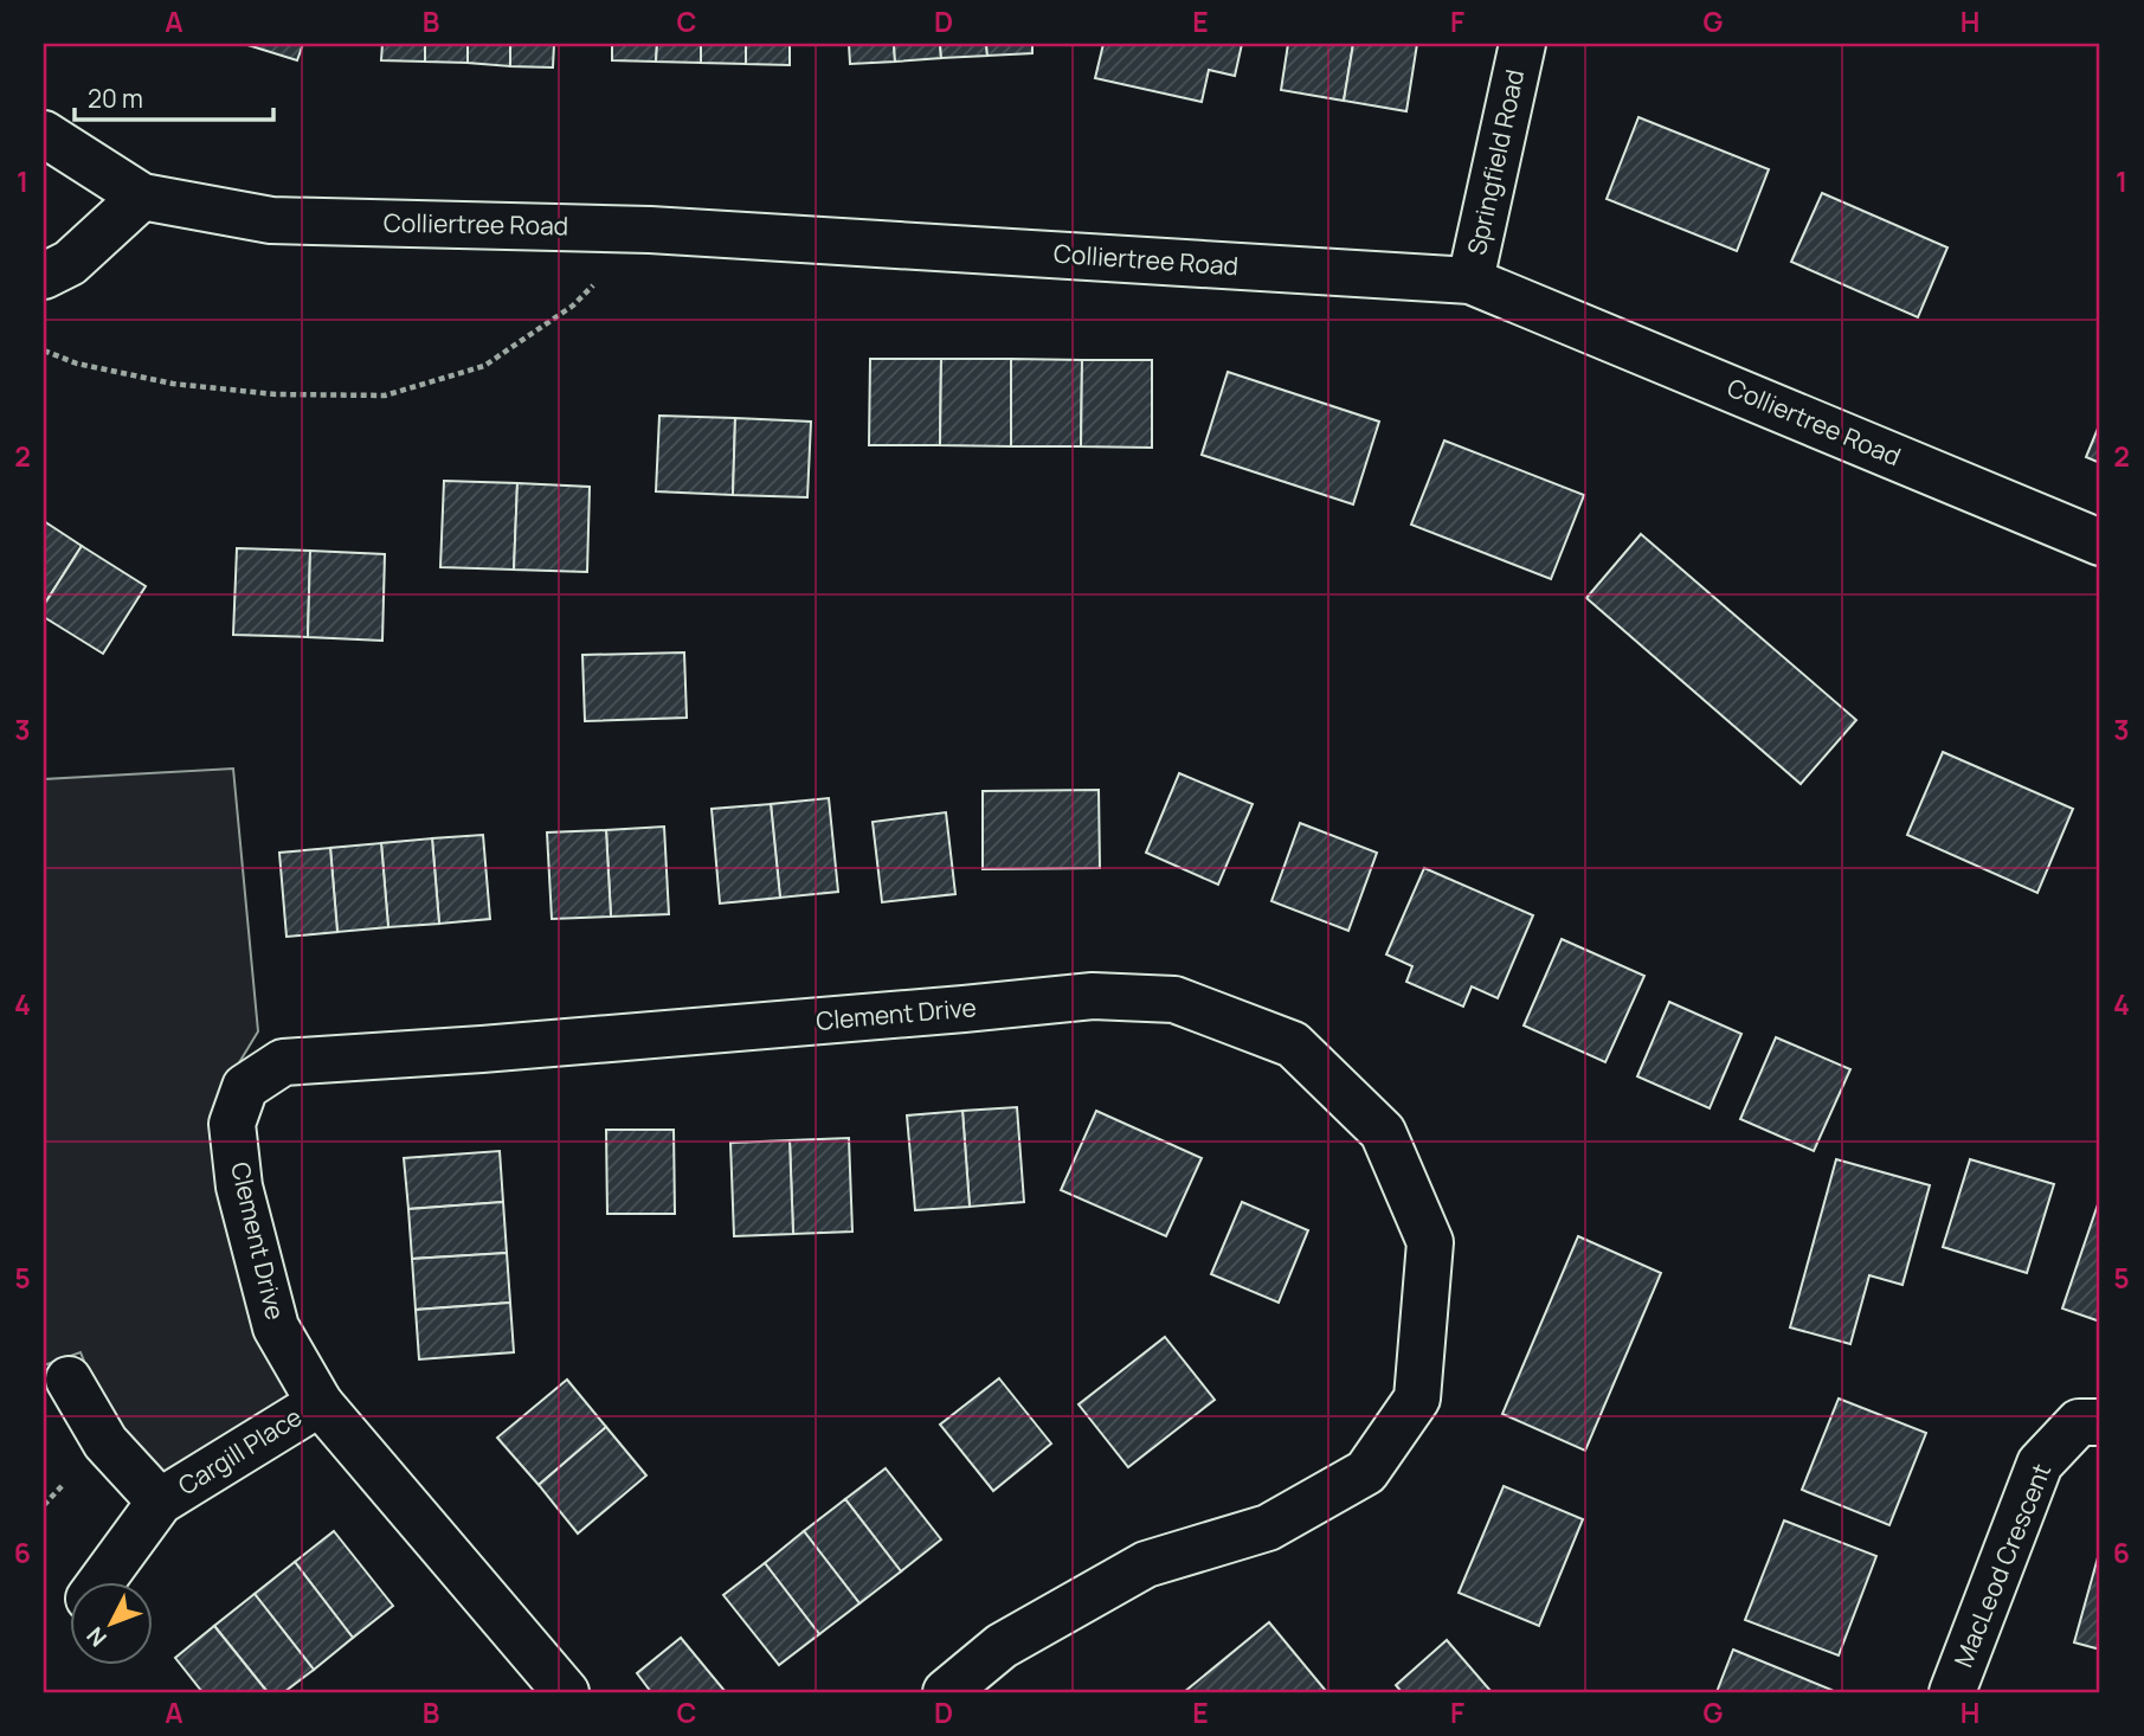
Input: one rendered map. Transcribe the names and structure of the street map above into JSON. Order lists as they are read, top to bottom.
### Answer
{
  "streets": {
    "street": [
      "Springfield Road",
      "Colliertree Road",
      "Clement Drive",
      "Cargill Place",
      "MacLeod Crescent"
    ]
  },
  "crossings": [
    ["Springfield Road", "Colliertree Road"],
    ["Clement Drive", "Cargill Place"]
  ],
  "scale_bar": "20 m",
  "north": "bottom left",
  "grid": {
    "columns": [
      "A",
      "B",
      "C",
      "D",
      "E",
      "F",
      "G",
      "H"
    ],
    "rows": [
      "1",
      "2",
      "3",
      "4",
      "5",
      "6"
    ]
  }
}
